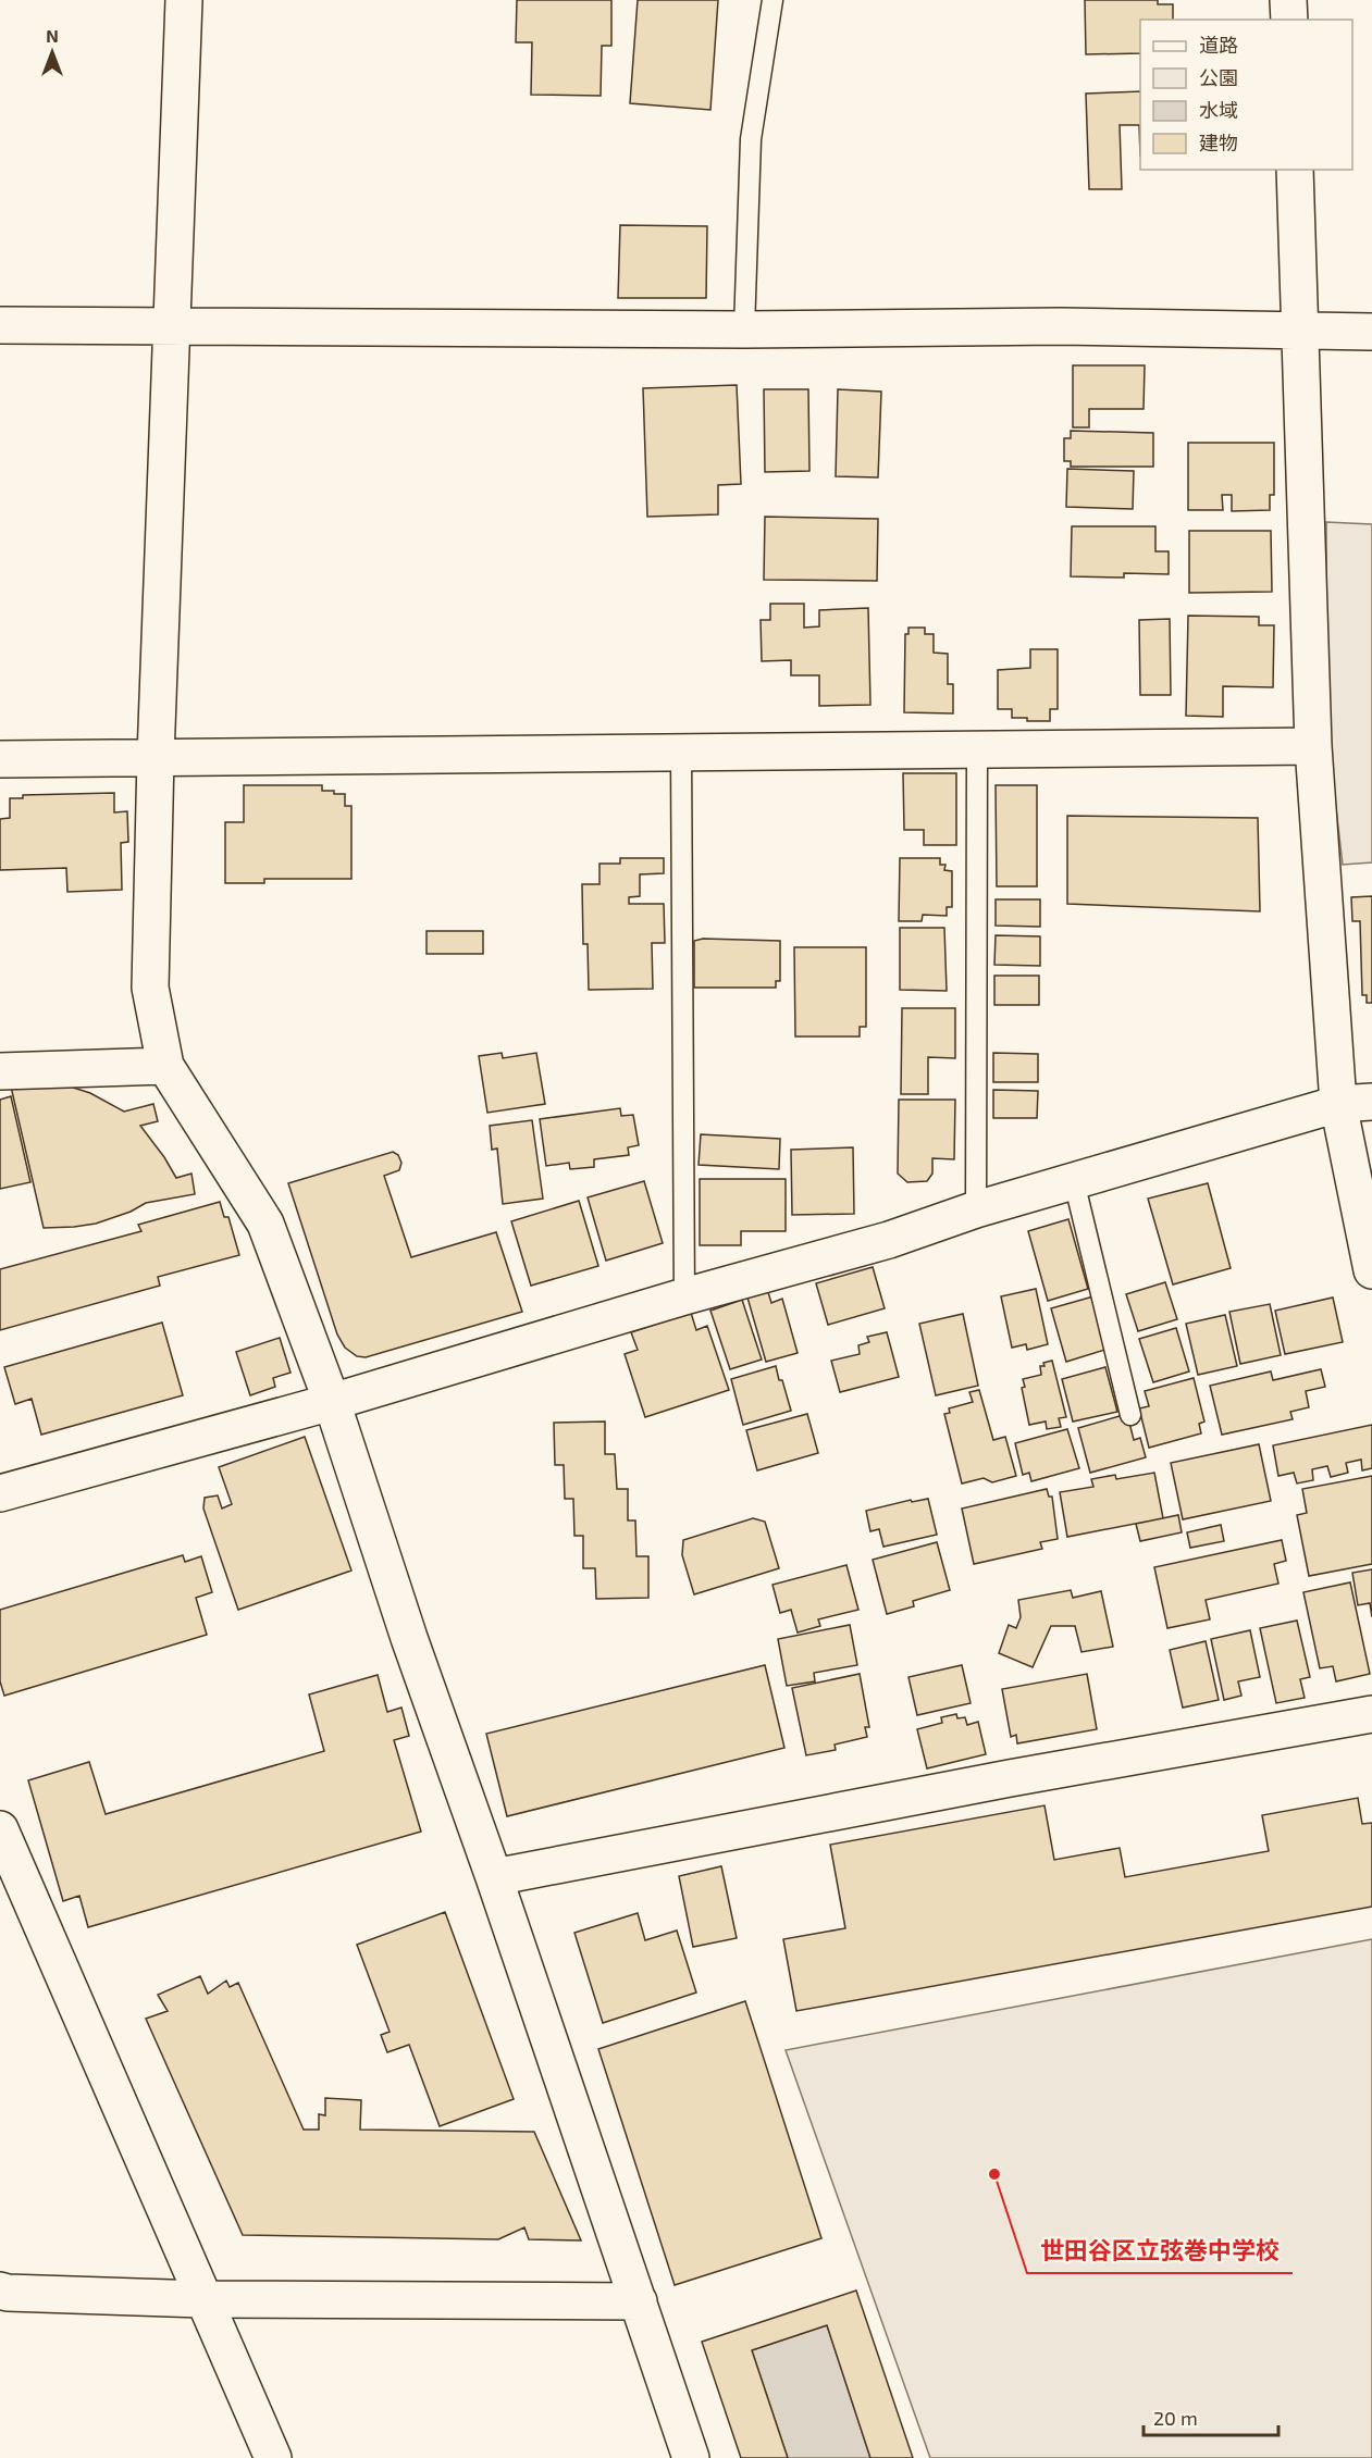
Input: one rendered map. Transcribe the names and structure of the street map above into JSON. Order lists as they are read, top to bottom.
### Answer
{
  "places": ["世田谷区立弦巻中学校"],
  "legend": [
    "道路",
    "公園",
    "水域",
    "建物"
  ],
  "scale_bar": "20 m",
  "north": "top"
}
